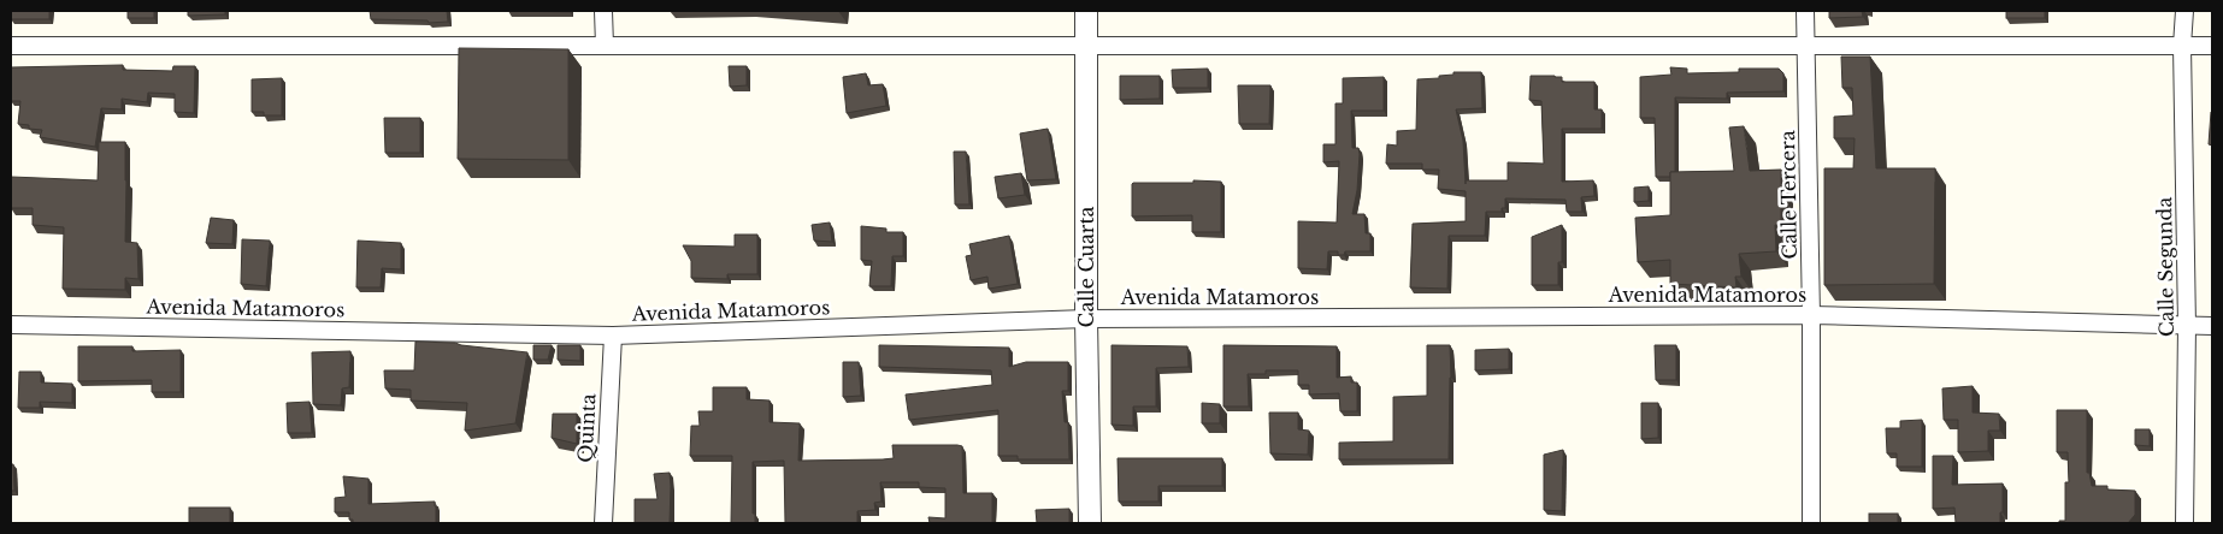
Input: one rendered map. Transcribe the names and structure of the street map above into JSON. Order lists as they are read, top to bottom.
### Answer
{
  "streets": {
    "street": [
      "Calle Tercera",
      "Calle Cuarta",
      "Calle Segunda",
      "Avenida Matamoros",
      "Quinta"
    ]
  },
  "crossings": [
    ["Calle Tercera", "Avenida Matamoros"],
    ["Calle Cuarta", "Avenida Matamoros"],
    ["Calle Segunda", "Avenida Matamoros"],
    ["Avenida Matamoros", "Quinta"]
  ]
}
